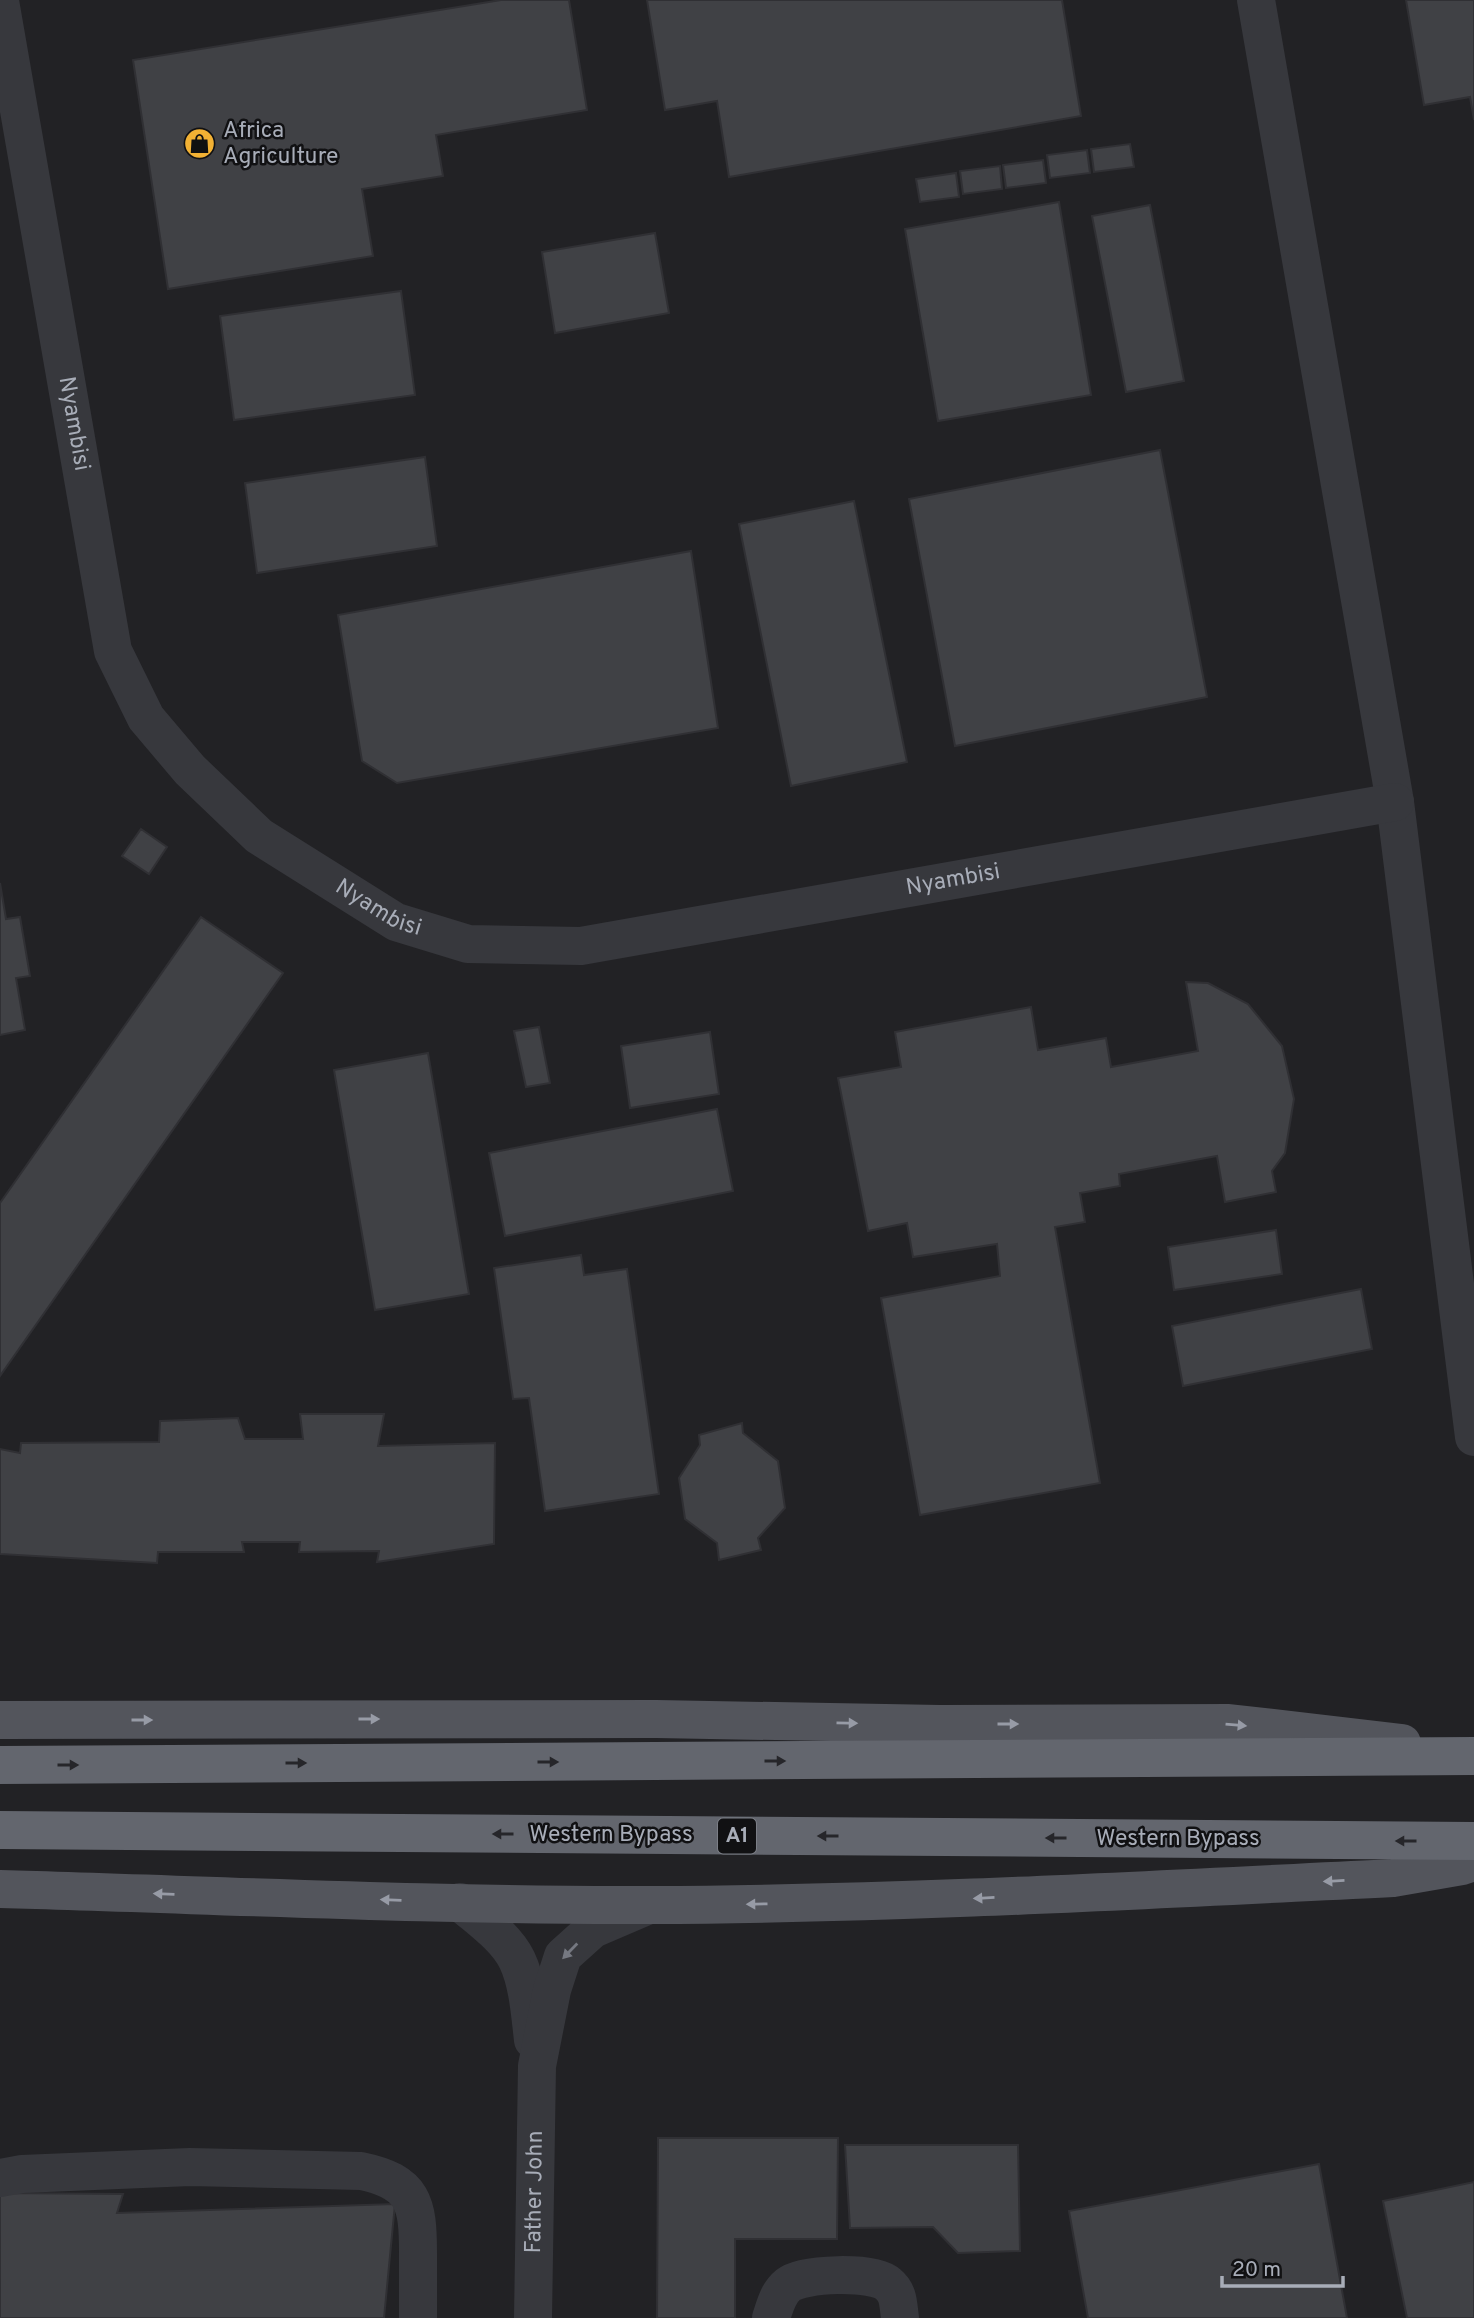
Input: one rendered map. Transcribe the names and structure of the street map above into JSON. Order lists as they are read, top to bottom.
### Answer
{
  "streets": {
    "highway": ["Western Bypass", "A1"],
    "street": ["Nyambisi", "Father John"]
  },
  "places": {
    "shop": ["Africa Agriculture"]
  },
  "scale_bar": "20 m"
}
